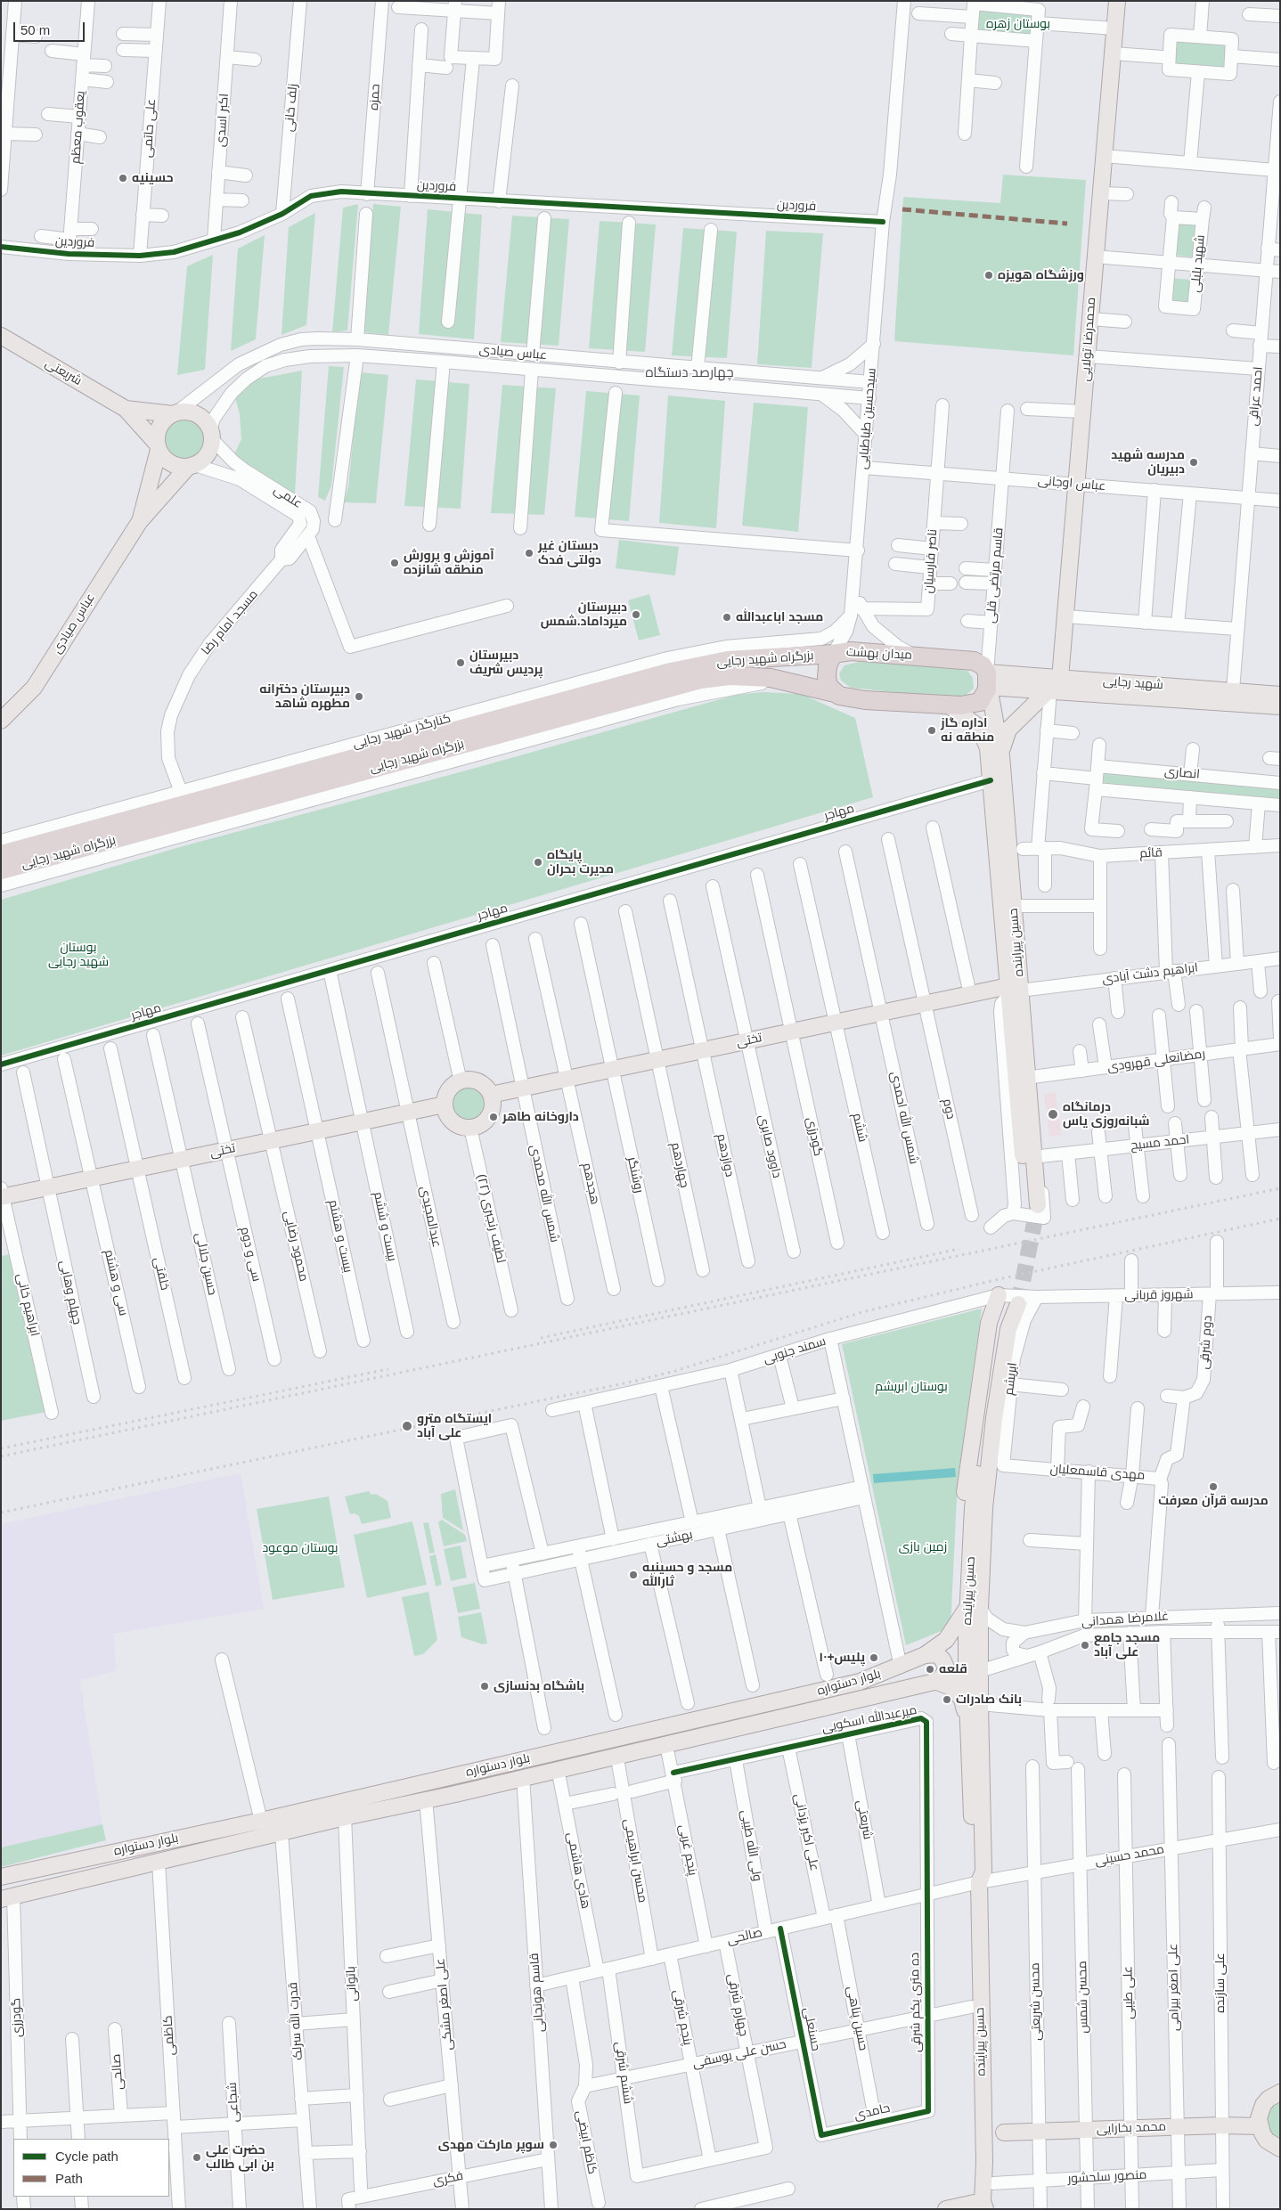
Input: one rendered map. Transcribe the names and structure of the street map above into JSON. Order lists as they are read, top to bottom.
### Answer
{
  "streets": {
    "highway": ["میدان بهشت", "بزرگراه شهید رجایی"],
    "main road": [
      "محمدرضا تولایی",
      "عباس صیادی",
      "شریعتی",
      "شهید رجایی",
      "حسین پیراینده",
      "تختی",
      "بلوار دستواره",
      "محمد بخارایی"
    ],
    "street": [
      "حمزه",
      "زلف خانی",
      "اکبر اسدی",
      "یعقوب معظم",
      "علی حاتمی",
      "فروردین",
      "شهید بلبلی",
      "احمد عراقی",
      "سیدحسین طباطبایی",
      "عباس اوجانی",
      "علمی",
      "ناصر فارسیان",
      "قاسم مرتضی قلی",
      "مسجد امام رضا",
      "کنارگذر شهید رجایی",
      "انصاری",
      "مهاجر",
      "قائم",
      "ابراهیم دشت آبادی",
      "رمضانعلی قهرودی",
      "دوم",
      "شمس الله احمدی",
      "ششم",
      "گودرزی",
      "احمد مسیح",
      "داوود صابری",
      "دوازدهم",
      "چهاردهم",
      "روشنگر",
      "هجدهم",
      "شمس الله محمدی",
      "عبدالمجیدی",
      "لطیف رنجبری (۲۲)",
      "بیست و ششم",
      "بیست و هشتم",
      "محمود رضایی",
      "سی و دوم",
      "حسین جلالی",
      "خلقتی",
      "سی و هشتم",
      "چهلم وهابی",
      "شهروز قربانی",
      "ابراهیم خانی",
      "دوم شرقی",
      "سمند جنوبی",
      "ابریشم",
      "مهدی قاسمعلیان",
      "بهشتی",
      "غلامرضا همدانی",
      "میرعبدالله اسکویی",
      "علی اکبر یزدانی",
      "ولی الله طیبی",
      "پنجم غربی",
      "محمد حسینی",
      "محسن ابراهیمی",
      "هادی هاشمی",
      "صالحی",
      "علی سازنده",
      "باتوانی",
      "علی اصغر بیرامی",
      "قاسم هونجانی",
      "علی طیبی",
      "محسن شمس",
      "محسن شریعتی",
      "ده متری یکم شرقی",
      "علی اصغر مشکی",
      "چهارم شرقی",
      "پنجم شرقی",
      "حسین پناهی",
      "قدرت الله سرلک",
      "حسنعلی",
      "کاظمی",
      "حسن علی یوسفی",
      "ششم شرقی",
      "شجاعی",
      "حامدی",
      "کاظم ابیضی",
      "منصور سلحشور",
      "فکری"
    ]
  },
  "crossings": [
    ["حمزه", "فروردین"],
    ["زلف خانی", "فروردین"],
    ["اکبر اسدی", "فروردین"],
    ["یعقوب معظم", "فروردین"],
    ["علی حاتمی", "فروردین"],
    ["فروردین", "سیدحسین طباطبایی"],
    ["محمدرضا تولایی", "عباس اوجانی"],
    ["محمدرضا تولایی", "شهید رجایی"],
    ["عباس صیادی", "شریعتی"],
    ["عباس صیادی", "سیدحسین طباطبایی"],
    ["عباس صیادی", "علمی"],
    ["شریعتی", "علمی"],
    ["شریعتی", "میرعبدالله اسکویی"],
    ["شریعتی", "صالحی"],
    ["احمد عراقی", "عباس اوجانی"],
    ["احمد عراقی", "شهید رجایی"],
    ["سیدحسین طباطبایی", "عباس اوجانی"],
    ["سیدحسین طباطبایی", "ناصر فارسیان"],
    ["سیدحسین طباطبایی", "کنارگذر شهید رجایی"],
    ["عباس اوجانی", "ناصر فارسیان"],
    ["عباس اوجانی", "قاسم مرتضی قلی"],
    ["علمی", "مسجد امام رضا"],
    ["ناصر فارسیان", "کنارگذر شهید رجایی"],
    ["قاسم مرتضی قلی", "میدان بهشت"],
    ["قاسم مرتضی قلی", "شهید رجایی"],
    ["قاسم مرتضی قلی", "حسین پیراینده"],
    ["مسجد امام رضا", "کنارگذر شهید رجایی"],
    ["میدان بهشت", "بزرگراه شهید رجایی"],
    ["میدان بهشت", "شهید رجایی"],
    ["میدان بهشت", "حسین پیراینده"],
    ["بزرگراه شهید رجایی", "کنارگذر شهید رجایی"],
    ["شهید رجایی", "حسین پیراینده"],
    ["مهاجر", "حسین پیراینده"],
    ["مهاجر", "بیست و ششم"],
    ["حسین پیراینده", "ابراهیم دشت آبادی"],
    ["حسین پیراینده", "تختی"],
    ["حسین پیراینده", "سمند جنوبی"],
    ["حسین پیراینده", "غلامرضا همدانی"],
    ["حسین پیراینده", "بلوار دستواره"],
    ["حسین پیراینده", "محمد حسینی"],
    ["حسین پیراینده", "صالحی"],
    ["ابراهیم دشت آبادی", "تختی"],
    ["تختی", "دوم"],
    ["تختی", "شمس الله احمدی"],
    ["تختی", "ششم"],
    ["تختی", "گودرزی"],
    ["تختی", "داوود صابری"],
    ["تختی", "دوازدهم"],
    ["تختی", "چهاردهم"],
    ["تختی", "روشنگر"],
    ["تختی", "هجدهم"],
    ["تختی", "شمس الله محمدی"],
    ["تختی", "عبدالمجیدی"],
    ["تختی", "لطیف رنجبری (۲۲)"],
    ["تختی", "بیست و ششم"],
    ["تختی", "بیست و هشتم"],
    ["تختی", "محمود رضایی"],
    ["تختی", "سی و دوم"],
    ["تختی", "حسین جلالی"],
    ["تختی", "خلقتی"],
    ["تختی", "سی و هشتم"],
    ["تختی", "چهلم وهابی"],
    ["تختی", "ابراهیم خانی"],
    ["گودرزی", "بلوار دستواره"],
    ["شهروز قربانی", "دوم شرقی"],
    ["شهروز قربانی", "سمند جنوبی"],
    ["شهروز قربانی", "ابریشم"],
    ["سمند جنوبی", "ابریشم"],
    ["ابریشم", "مهدی قاسمعلیان"],
    ["مهدی قاسمعلیان", "غلامرضا همدانی"],
    ["غلامرضا همدانی", "بلوار دستواره"],
    ["بلوار دستواره", "هادی هاشمی"],
    ["بلوار دستواره", "باتوانی"],
    ["بلوار دستواره", "قاسم هونجانی"],
    ["بلوار دستواره", "علی اصغر مشکی"],
    ["بلوار دستواره", "قدرت الله سرلک"],
    ["بلوار دستواره", "کاظمی"],
    ["میرعبدالله اسکویی", "علی اکبر یزدانی"],
    ["میرعبدالله اسکویی", "ولی الله طیبی"],
    ["میرعبدالله اسکویی", "پنجم غربی"],
    ["میرعبدالله اسکویی", "صالحی"],
    ["میرعبدالله اسکویی", "ده متری یکم شرقی"],
    ["علی اکبر یزدانی", "صالحی"],
    ["علی اکبر یزدانی", "حسین پناهی"],
    ["ولی الله طیبی", "صالحی"],
    ["پنجم غربی", "صالحی"],
    ["محمد حسینی", "صالحی"],
    ["محمد حسینی", "علی سازنده"],
    ["محمد حسینی", "علی اصغر بیرامی"],
    ["محمد حسینی", "علی طیبی"],
    ["محمد حسینی", "محسن شمس"],
    ["محمد حسینی", "محسن شریعتی"],
    ["محسن ابراهیمی", "صالحی"],
    ["هادی هاشمی", "صالحی"],
    ["هادی هاشمی", "ششم شرقی"],
    ["صالحی", "قاسم هونجانی"],
    ["صالحی", "ده متری یکم شرقی"],
    ["صالحی", "چهارم شرقی"],
    ["صالحی", "پنجم شرقی"],
    ["صالحی", "حسین پناهی"],
    ["صالحی", "حسنعلی"],
    ["صالحی", "ششم شرقی"],
    ["صالحی", "کاظم ابیضی"],
    ["علی سازنده", "محمد بخارایی"],
    ["علی سازنده", "منصور سلحشور"],
    ["علی اصغر بیرامی", "محمد بخارایی"],
    ["علی اصغر بیرامی", "منصور سلحشور"],
    ["قاسم هونجانی", "فکری"],
    ["علی طیبی", "محمد بخارایی"],
    ["علی طیبی", "منصور سلحشور"],
    ["محسن شمس", "محمد بخارایی"],
    ["محسن شمس", "منصور سلحشور"],
    ["محسن شریعتی", "محمد بخارایی"],
    ["محسن شریعتی", "منصور سلحشور"],
    ["ده متری یکم شرقی", "حسن علی یوسفی"],
    ["ده متری یکم شرقی", "حامدی"],
    ["علی اصغر مشکی", "فکری"],
    ["چهارم شرقی", "پنجم شرقی"],
    ["چهارم شرقی", "حسن علی یوسفی"],
    ["چهارم شرقی", "ششم شرقی"],
    ["پنجم شرقی", "حسن علی یوسفی"],
    ["پنجم شرقی", "ششم شرقی"],
    ["حسین پناهی", "حسن علی یوسفی"],
    ["حسین پناهی", "حامدی"],
    ["حسنعلی", "حسن علی یوسفی"],
    ["حسنعلی", "حامدی"],
    ["حسن علی یوسفی", "ششم شرقی"],
    ["حسن علی یوسفی", "کاظم ابیضی"]
  ],
  "districts": ["چهارصد دستگاه"],
  "parks": [
    "بوستان زهره",
    "بوستان شهید رجایی",
    "بوستان ابریشم",
    "زمین بازی",
    "بوستان موعود"
  ],
  "places": [
    "حسینیه",
    "ورزشگاه هویزه",
    "مدرسه شهید دبیریان",
    "دبستان غیر دولتی فدک",
    "آموزش و پرورش منطقه شانزده",
    "دبیرستان میرداماد.شمس",
    "مسجد اباعبدالله",
    "دبیرستان پردیس شریف",
    "دبیرستان دخترانه مطهره شاهد",
    "اداره گاز منطقه نه",
    "پایگاه مدیرت بحران",
    "درمانگاه شبانه‌روزی یاس",
    "داروخانه طاهر",
    "ایستگاه مترو علی آباد",
    "مدرسه قرآن معرفت",
    "مسجد و حسینیه ثارالله",
    "مسجد جامع علی آباد",
    "پلیس+۱۰",
    "قلعه",
    "باشگاه بدنسازی",
    "بانک صادرات",
    "سوپر مارکت مهدی",
    "حضرت علی بن ابی طالب"
  ],
  "legend": ["Cycle path", "Path"],
  "scale_bar": "50 m"
}
